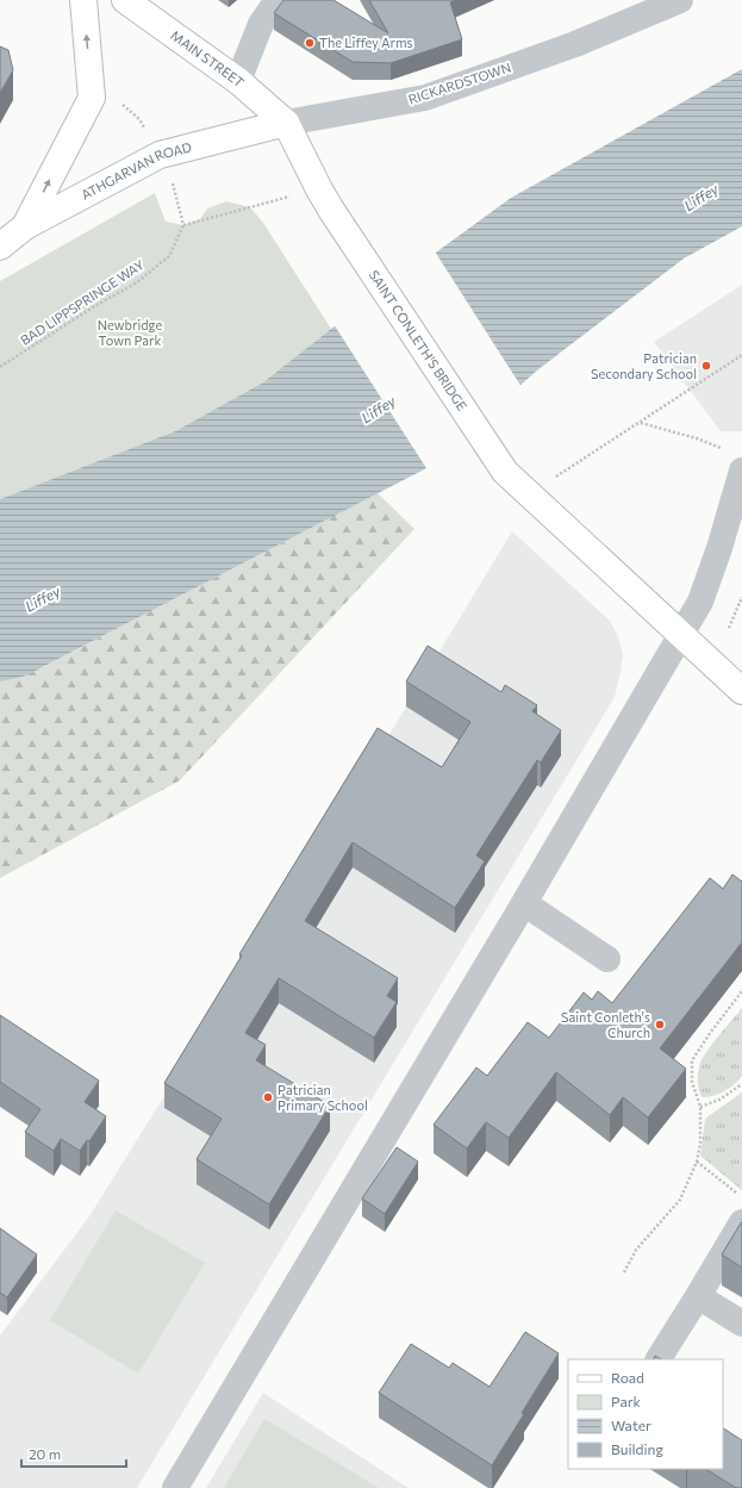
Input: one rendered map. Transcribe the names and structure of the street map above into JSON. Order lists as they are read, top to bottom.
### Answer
{
  "streets": {
    "main road": ["MAIN STREET", "ATHGARVAN ROAD", "SAINT CONLETH'S BRIDGE"],
    "street": ["RICKARDSTOWN"],
    "path": ["BAD LIPPSPRINGE WAY"]
  },
  "crossings": [
    ["MAIN STREET", "RICKARDSTOWN"],
    ["MAIN STREET", "ATHGARVAN ROAD"],
    ["MAIN STREET", "SAINT CONLETH'S BRIDGE"],
    ["RICKARDSTOWN", "ATHGARVAN ROAD"],
    ["RICKARDSTOWN", "SAINT CONLETH'S BRIDGE"],
    ["ATHGARVAN ROAD", "SAINT CONLETH'S BRIDGE"],
    ["BAD LIPPSPRINGE WAY", "SAINT CONLETH'S BRIDGE"]
  ],
  "water": ["Liffey"],
  "parks": ["Newbridge Town Park"],
  "places": [
    "The Liffey Arms",
    "Patrician Secondary School",
    "Saint Conleth's Church",
    "Patrician Primary School"
  ],
  "legend": [
    "Road",
    "Park",
    "Water",
    "Building"
  ],
  "scale_bar": "20 m"
}
